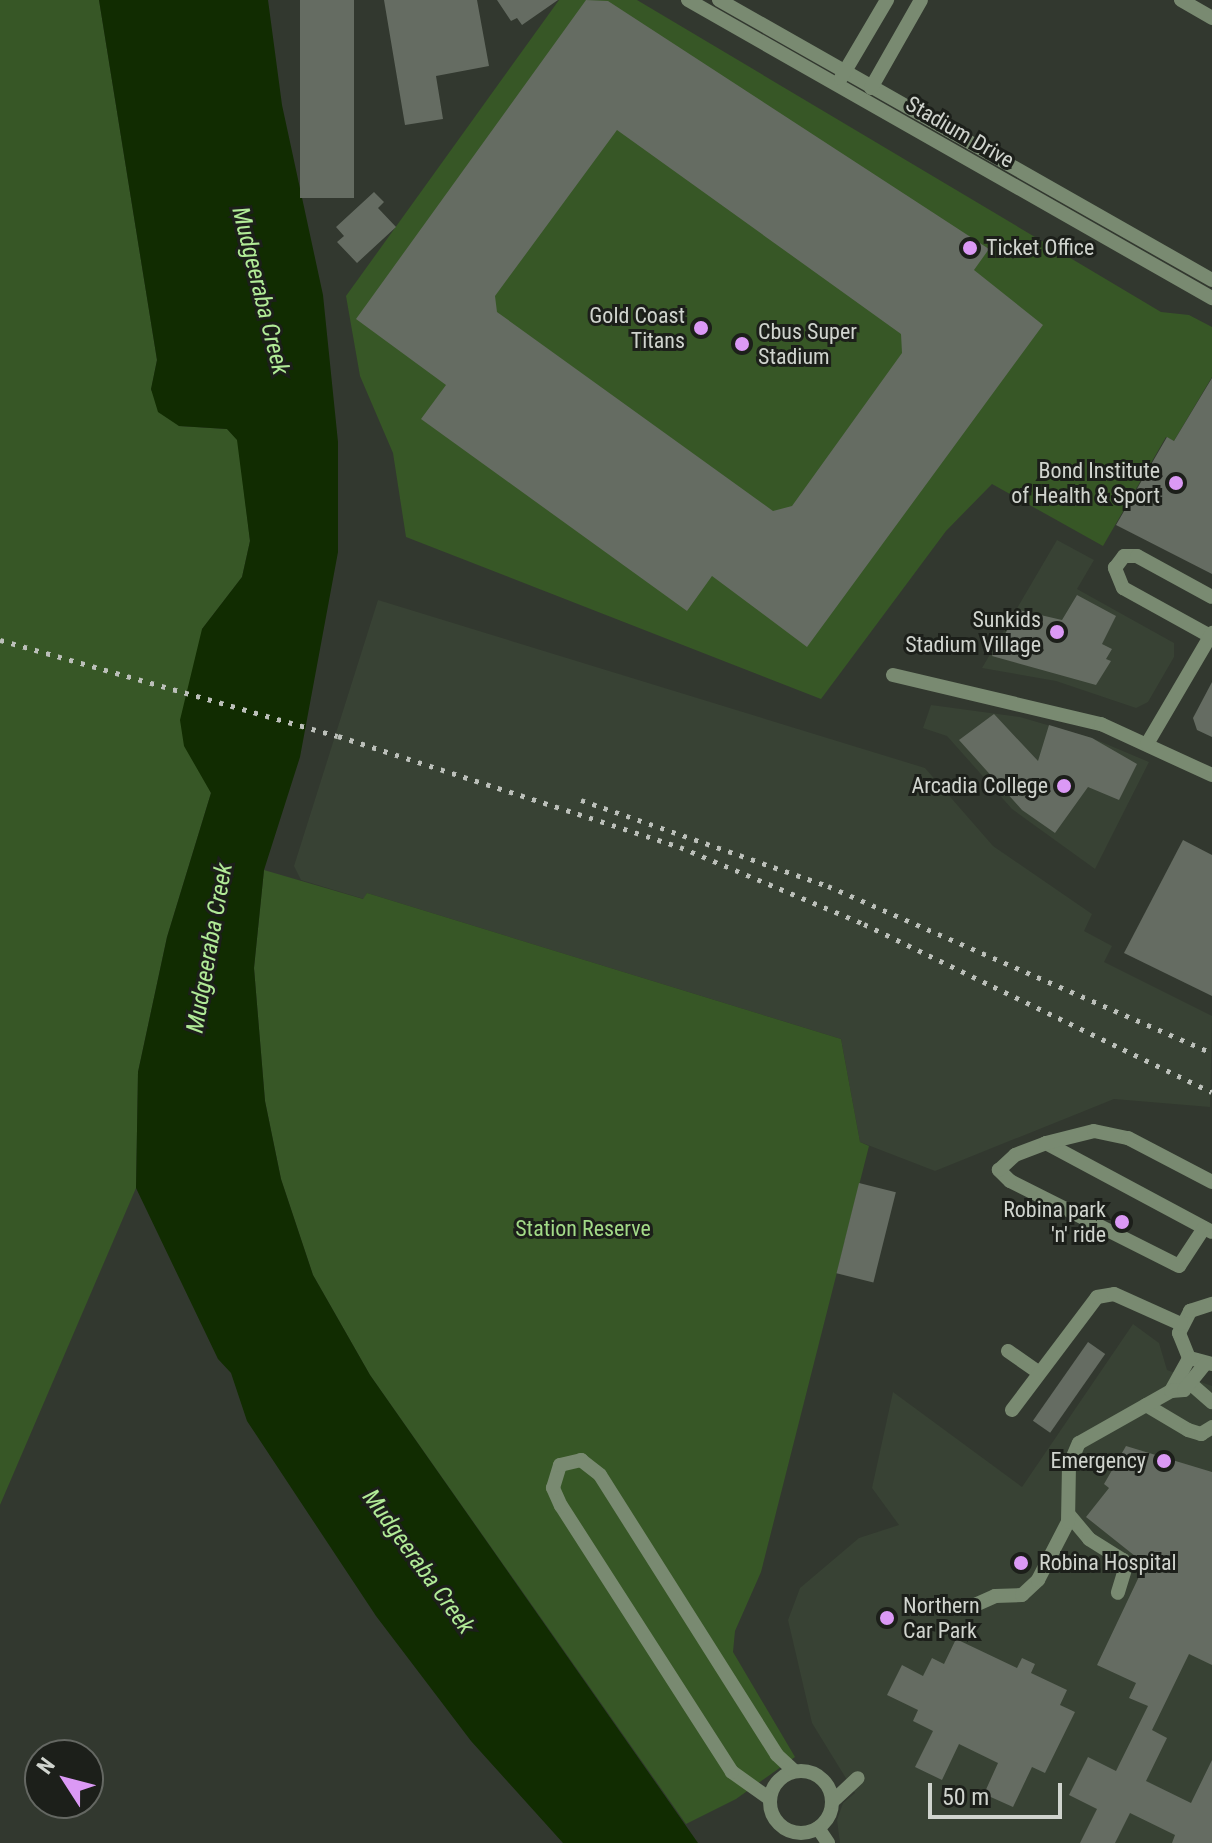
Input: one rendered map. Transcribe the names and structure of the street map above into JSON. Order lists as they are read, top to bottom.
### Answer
{
  "streets": {
    "street": ["Stadium Drive"]
  },
  "water": ["Mudgeeraba Creek"],
  "parks": ["Station Reserve"],
  "places": [
    "Ticket Office",
    "Gold Coast Titans",
    "Cbus Super Stadium",
    "Bond Institute of Health & Sport",
    "Sunkids Stadium Village",
    "Arcadia College",
    "Robina park 'n' ride",
    "Emergency",
    "Robina Hospital",
    "Northern Car Park"
  ],
  "scale_bar": "50 m",
  "north": "top left"
}
